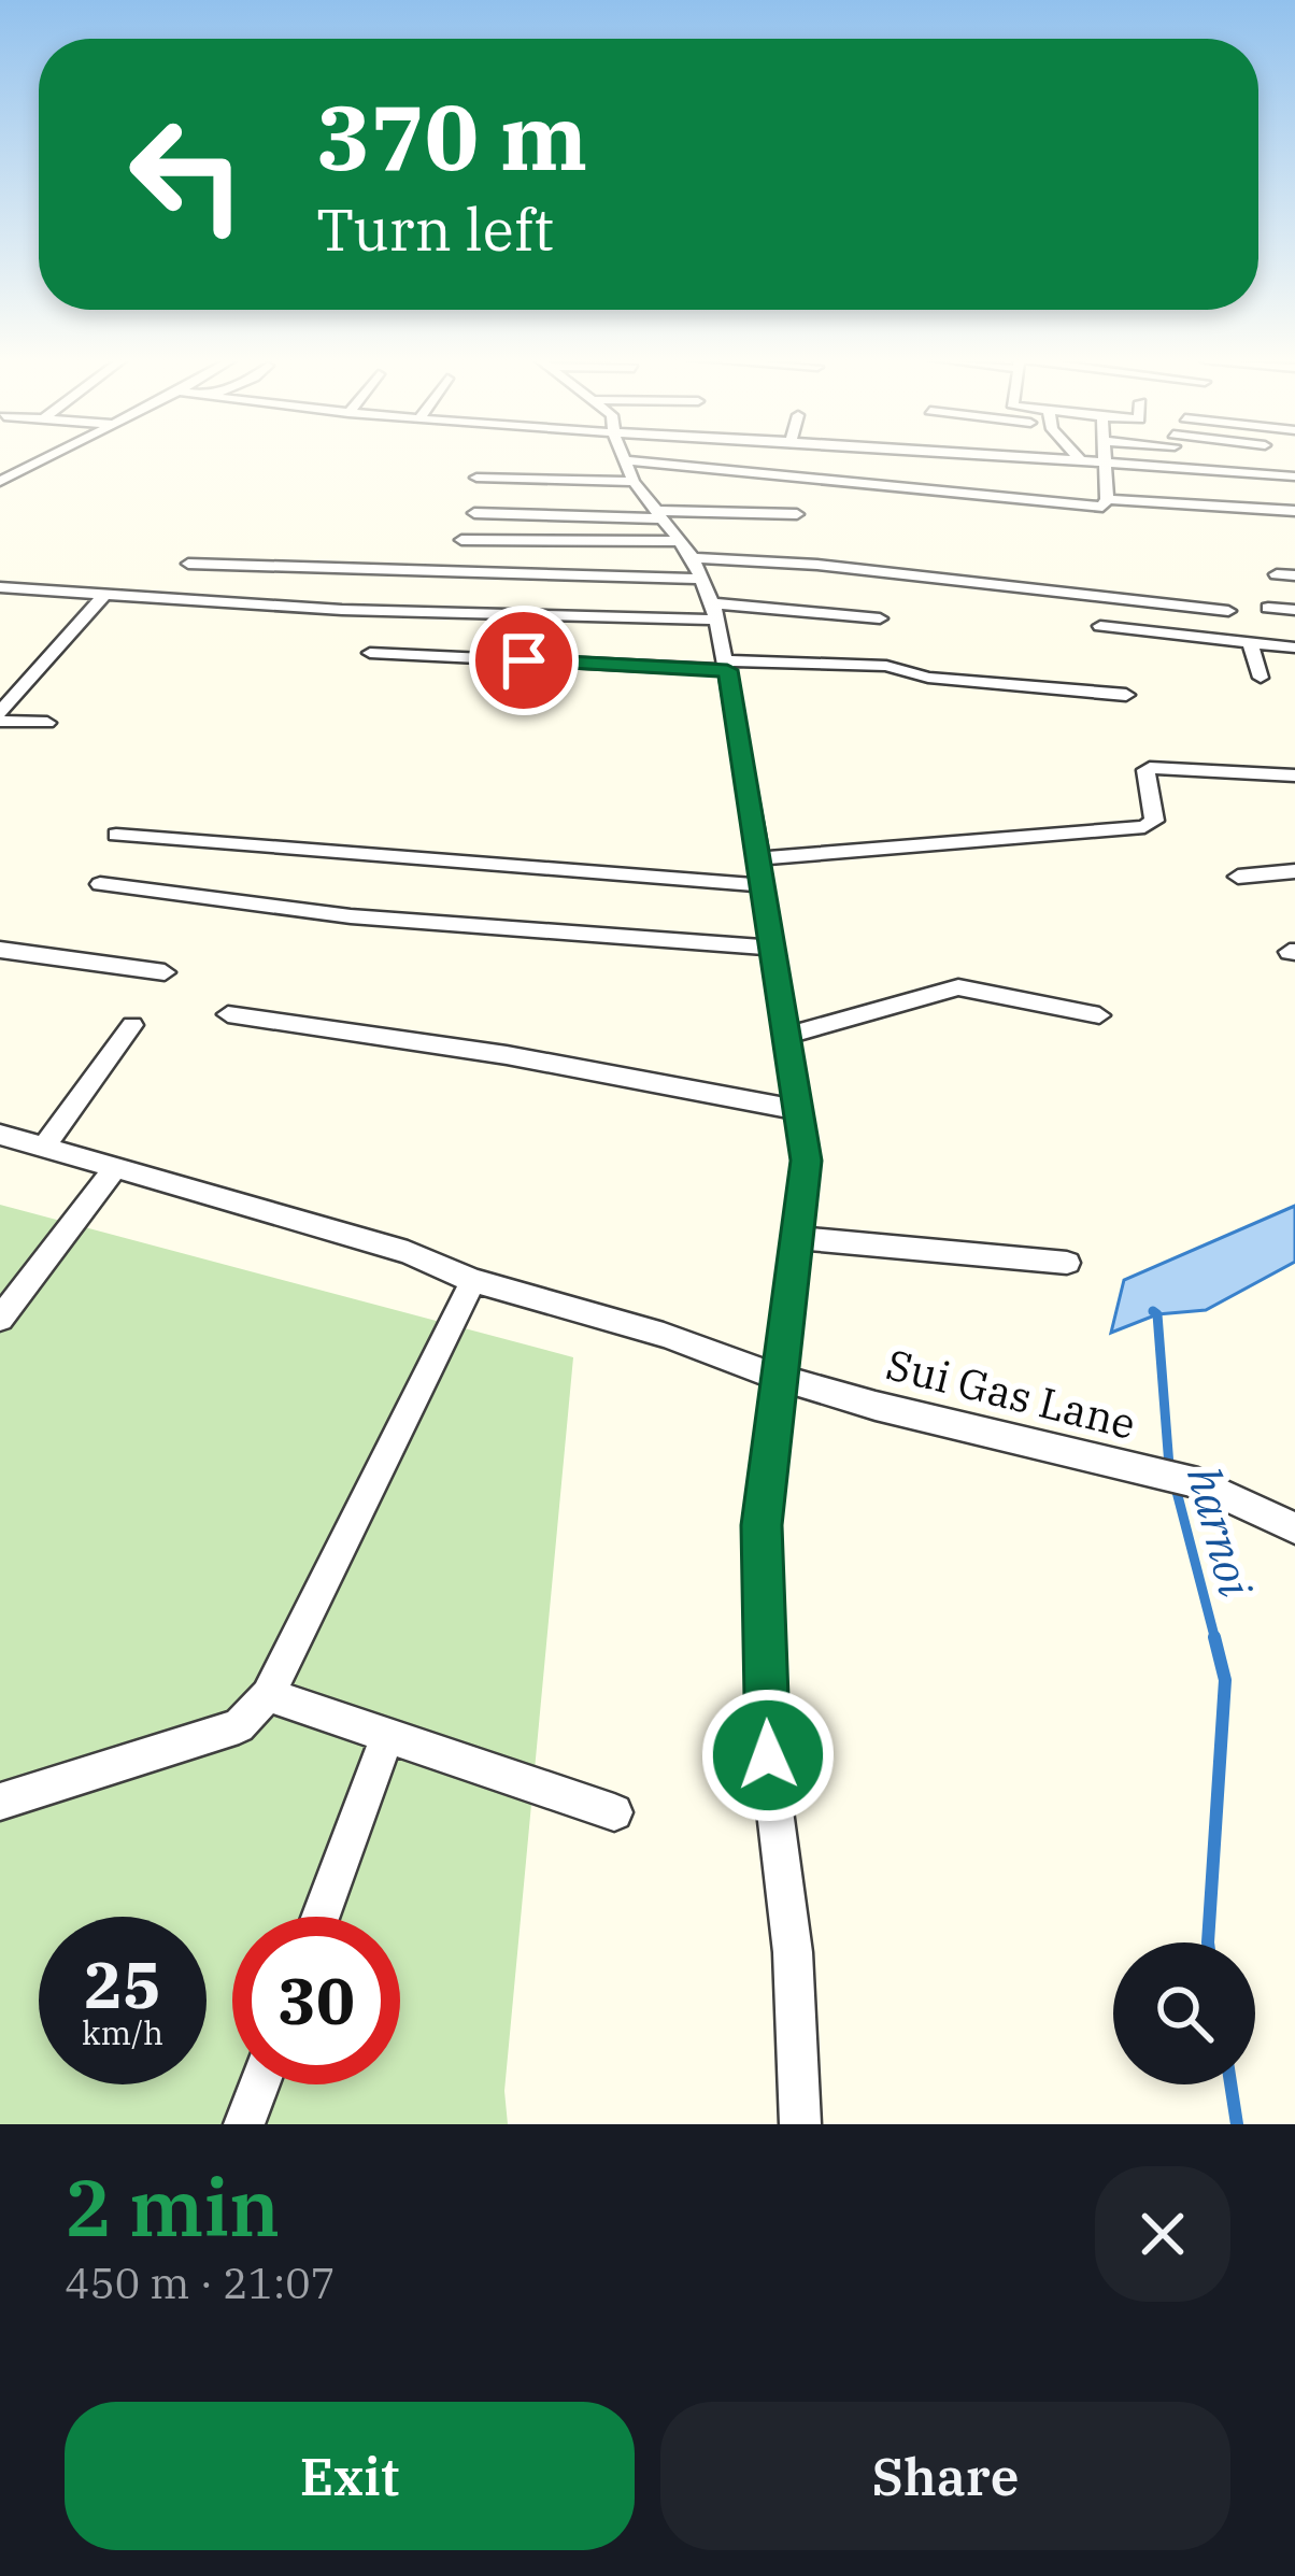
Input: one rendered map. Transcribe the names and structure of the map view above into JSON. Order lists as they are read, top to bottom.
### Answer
{
  "streets": {
    "street": ["Sui Gas Lane"]
  },
  "water": ["harnoi"],
  "page": {
    "turn": ["370 m", "Turn left"],
    "speed": "25 km/h",
    "limit": "30",
    "heading": ["2 min", "450 m · 21:07"],
    "buttons": ["Exit", "Share"]
  }
}
